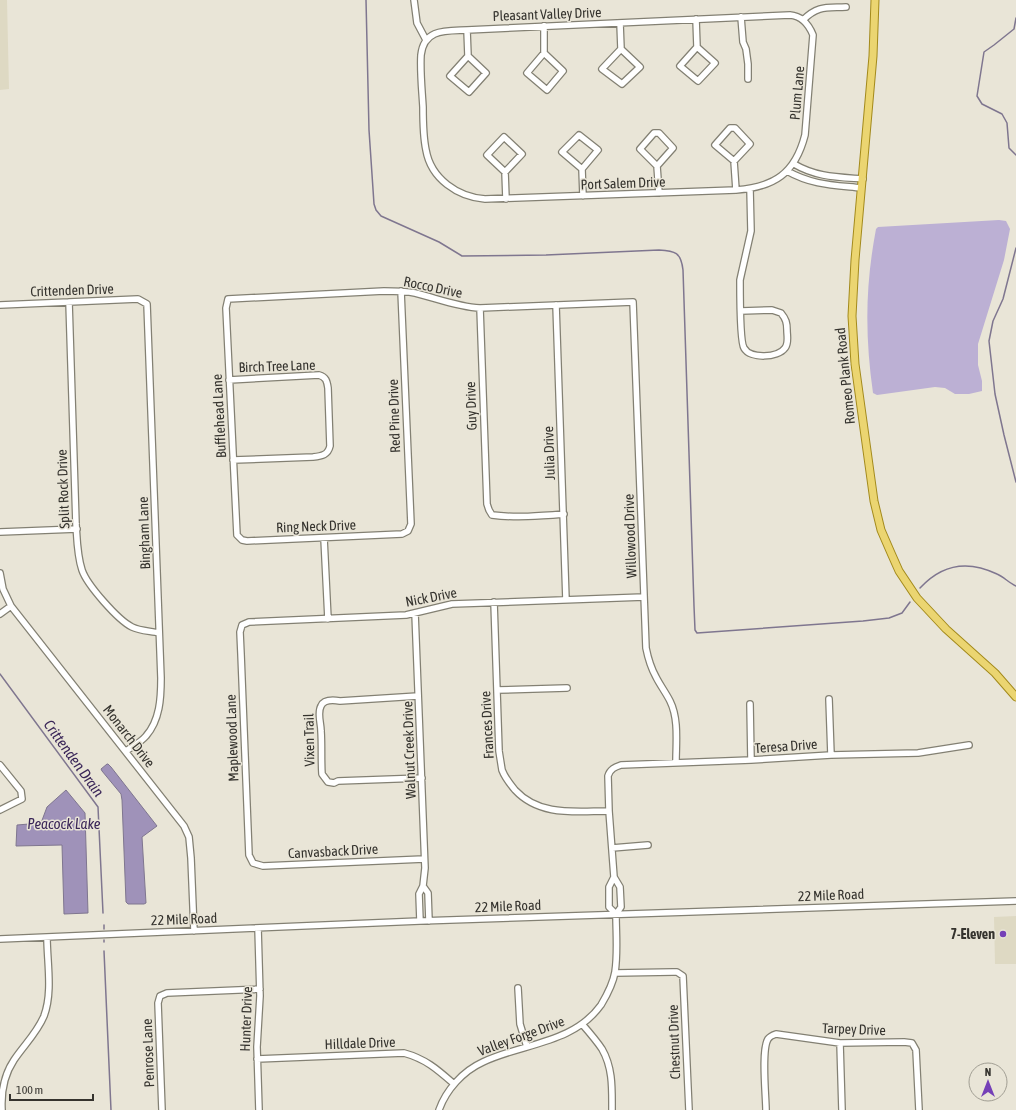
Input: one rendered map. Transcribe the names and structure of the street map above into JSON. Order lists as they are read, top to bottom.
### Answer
{
  "streets": {
    "main road": ["Romeo Plank Road"],
    "street": [
      "Pleasant Valley Drive",
      "Plum Lane",
      "Port Salem Drive",
      "Rocco Drive",
      "Crittenden Drive",
      "Birch Tree Lane",
      "Guy Drive",
      "Bufflehead Lane",
      "Red Pine Drive",
      "Julia Drive",
      "Split Rock Drive",
      "Ring Neck Drive",
      "Bingham Lane",
      "Willowood Drive",
      "Nick Drive",
      "Frances Drive",
      "Monarch Drive",
      "Maplewood Lane",
      "Vixen Trail",
      "Teresa Drive",
      "Walnut Creek Drive",
      "Canvasback Drive",
      "22 Mile Road",
      "Hunter Drive",
      "Tarpey Drive",
      "Valley Forge Drive",
      "Chestnut Drive",
      "Hilldale Drive",
      "Penrose Lane"
    ]
  },
  "crossings": [
    ["Pleasant Valley Drive", "Plum Lane"],
    ["Pleasant Valley Drive", "Port Salem Drive"],
    ["Plum Lane", "Port Salem Drive"],
    ["Rocco Drive", "Guy Drive"],
    ["Rocco Drive", "Bufflehead Lane"],
    ["Rocco Drive", "Red Pine Drive"],
    ["Rocco Drive", "Julia Drive"],
    ["Rocco Drive", "Willowood Drive"],
    ["Crittenden Drive", "Split Rock Drive"],
    ["Crittenden Drive", "Bingham Lane"],
    ["Birch Tree Lane", "Bufflehead Lane"],
    ["Guy Drive", "Julia Drive"],
    ["Bufflehead Lane", "Ring Neck Drive"],
    ["Red Pine Drive", "Ring Neck Drive"],
    ["Julia Drive", "Nick Drive"],
    ["Split Rock Drive", "Bingham Lane"],
    ["Bingham Lane", "Monarch Drive"],
    ["Willowood Drive", "Nick Drive"],
    ["Willowood Drive", "Teresa Drive"],
    ["Nick Drive", "Frances Drive"],
    ["Nick Drive", "Maplewood Lane"],
    ["Nick Drive", "Walnut Creek Drive"],
    ["Frances Drive", "Valley Forge Drive"],
    ["Monarch Drive", "22 Mile Road"],
    ["Maplewood Lane", "Canvasback Drive"],
    ["Vixen Trail", "Walnut Creek Drive"],
    ["Teresa Drive", "Valley Forge Drive"],
    ["Walnut Creek Drive", "Canvasback Drive"],
    ["Walnut Creek Drive", "22 Mile Road"],
    ["22 Mile Road", "Hunter Drive"],
    ["22 Mile Road", "Valley Forge Drive"],
    ["Hunter Drive", "Hilldale Drive"],
    ["Hunter Drive", "Penrose Lane"],
    ["Valley Forge Drive", "Chestnut Drive"],
    ["Valley Forge Drive", "Hilldale Drive"]
  ],
  "water": ["Crittenden Drain", "Peacock Lake"],
  "places": ["7-Eleven"],
  "scale_bar": "100 m",
  "north": "top"
}
